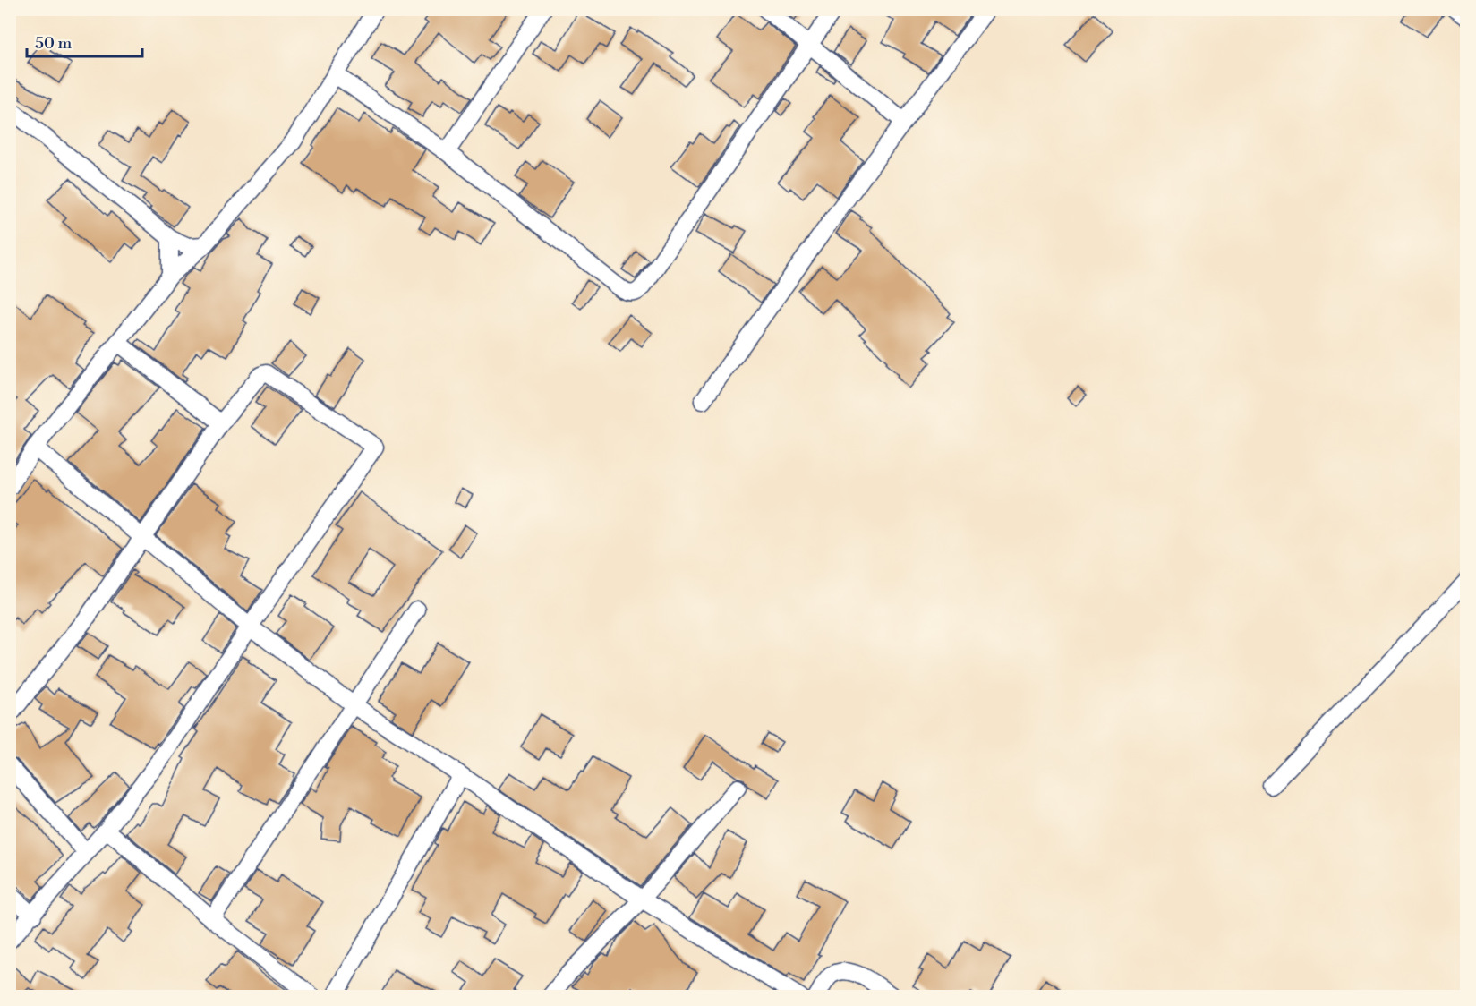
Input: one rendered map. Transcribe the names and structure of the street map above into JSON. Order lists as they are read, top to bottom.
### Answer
{
  "scale_bar": "50 m"
}
